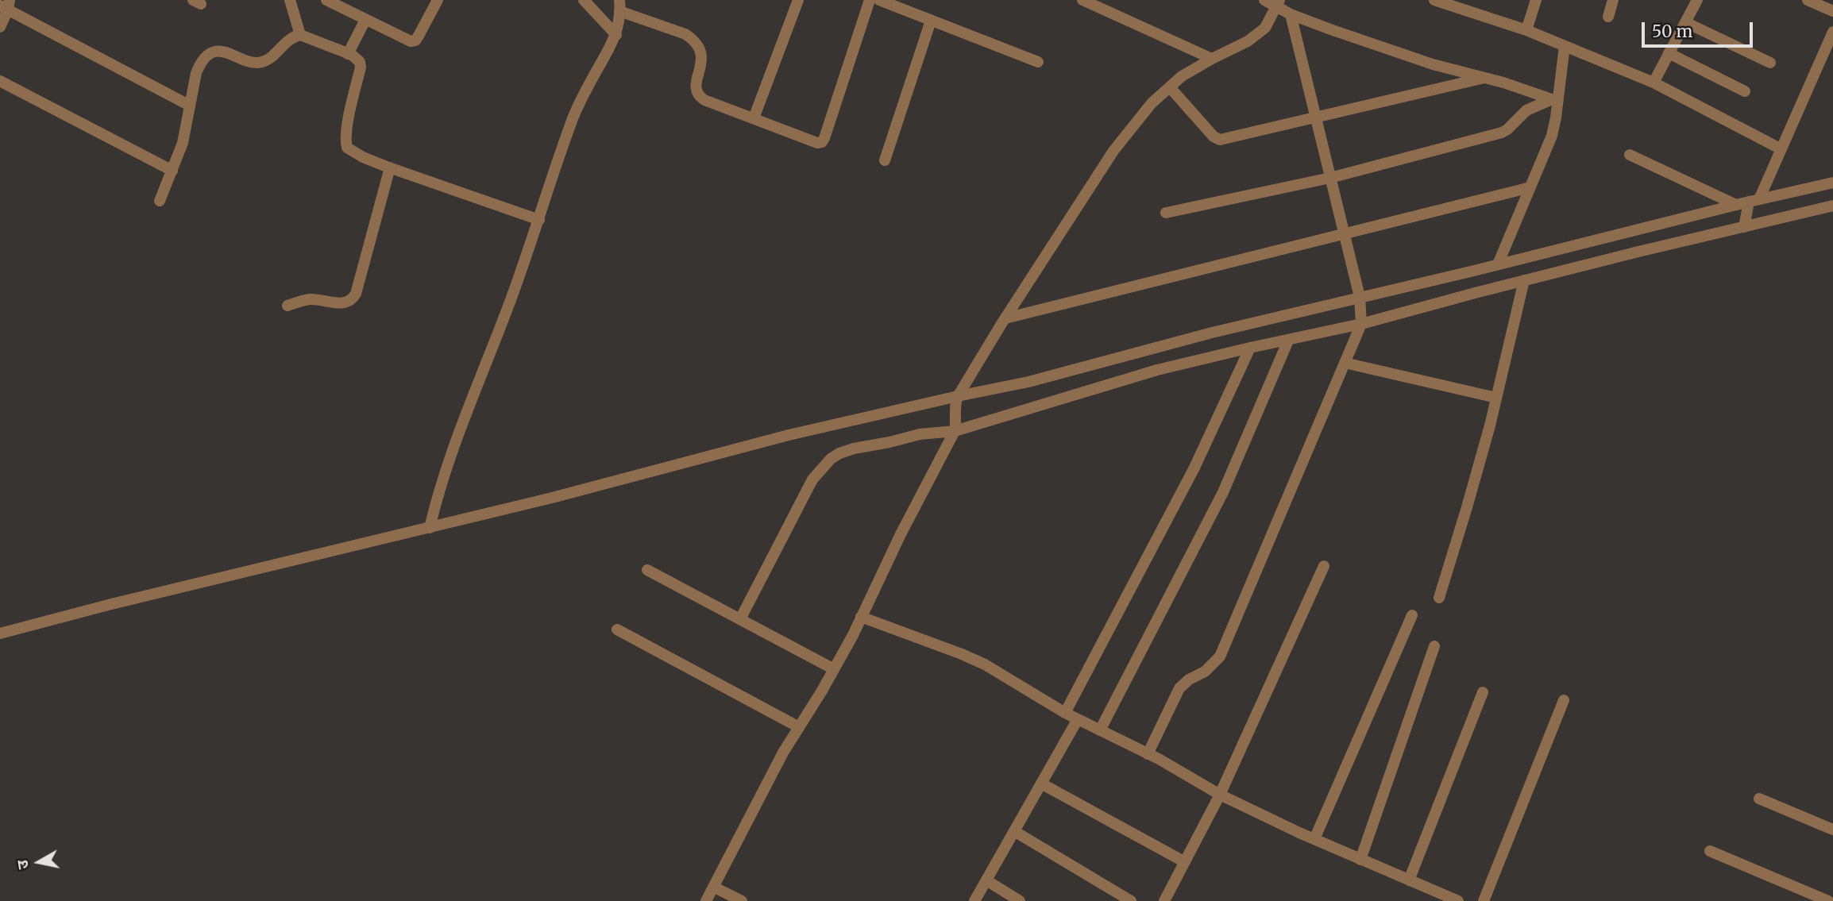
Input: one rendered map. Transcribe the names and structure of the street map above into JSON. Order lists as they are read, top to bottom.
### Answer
{
  "scale_bar": "50 m",
  "north": "left"
}
